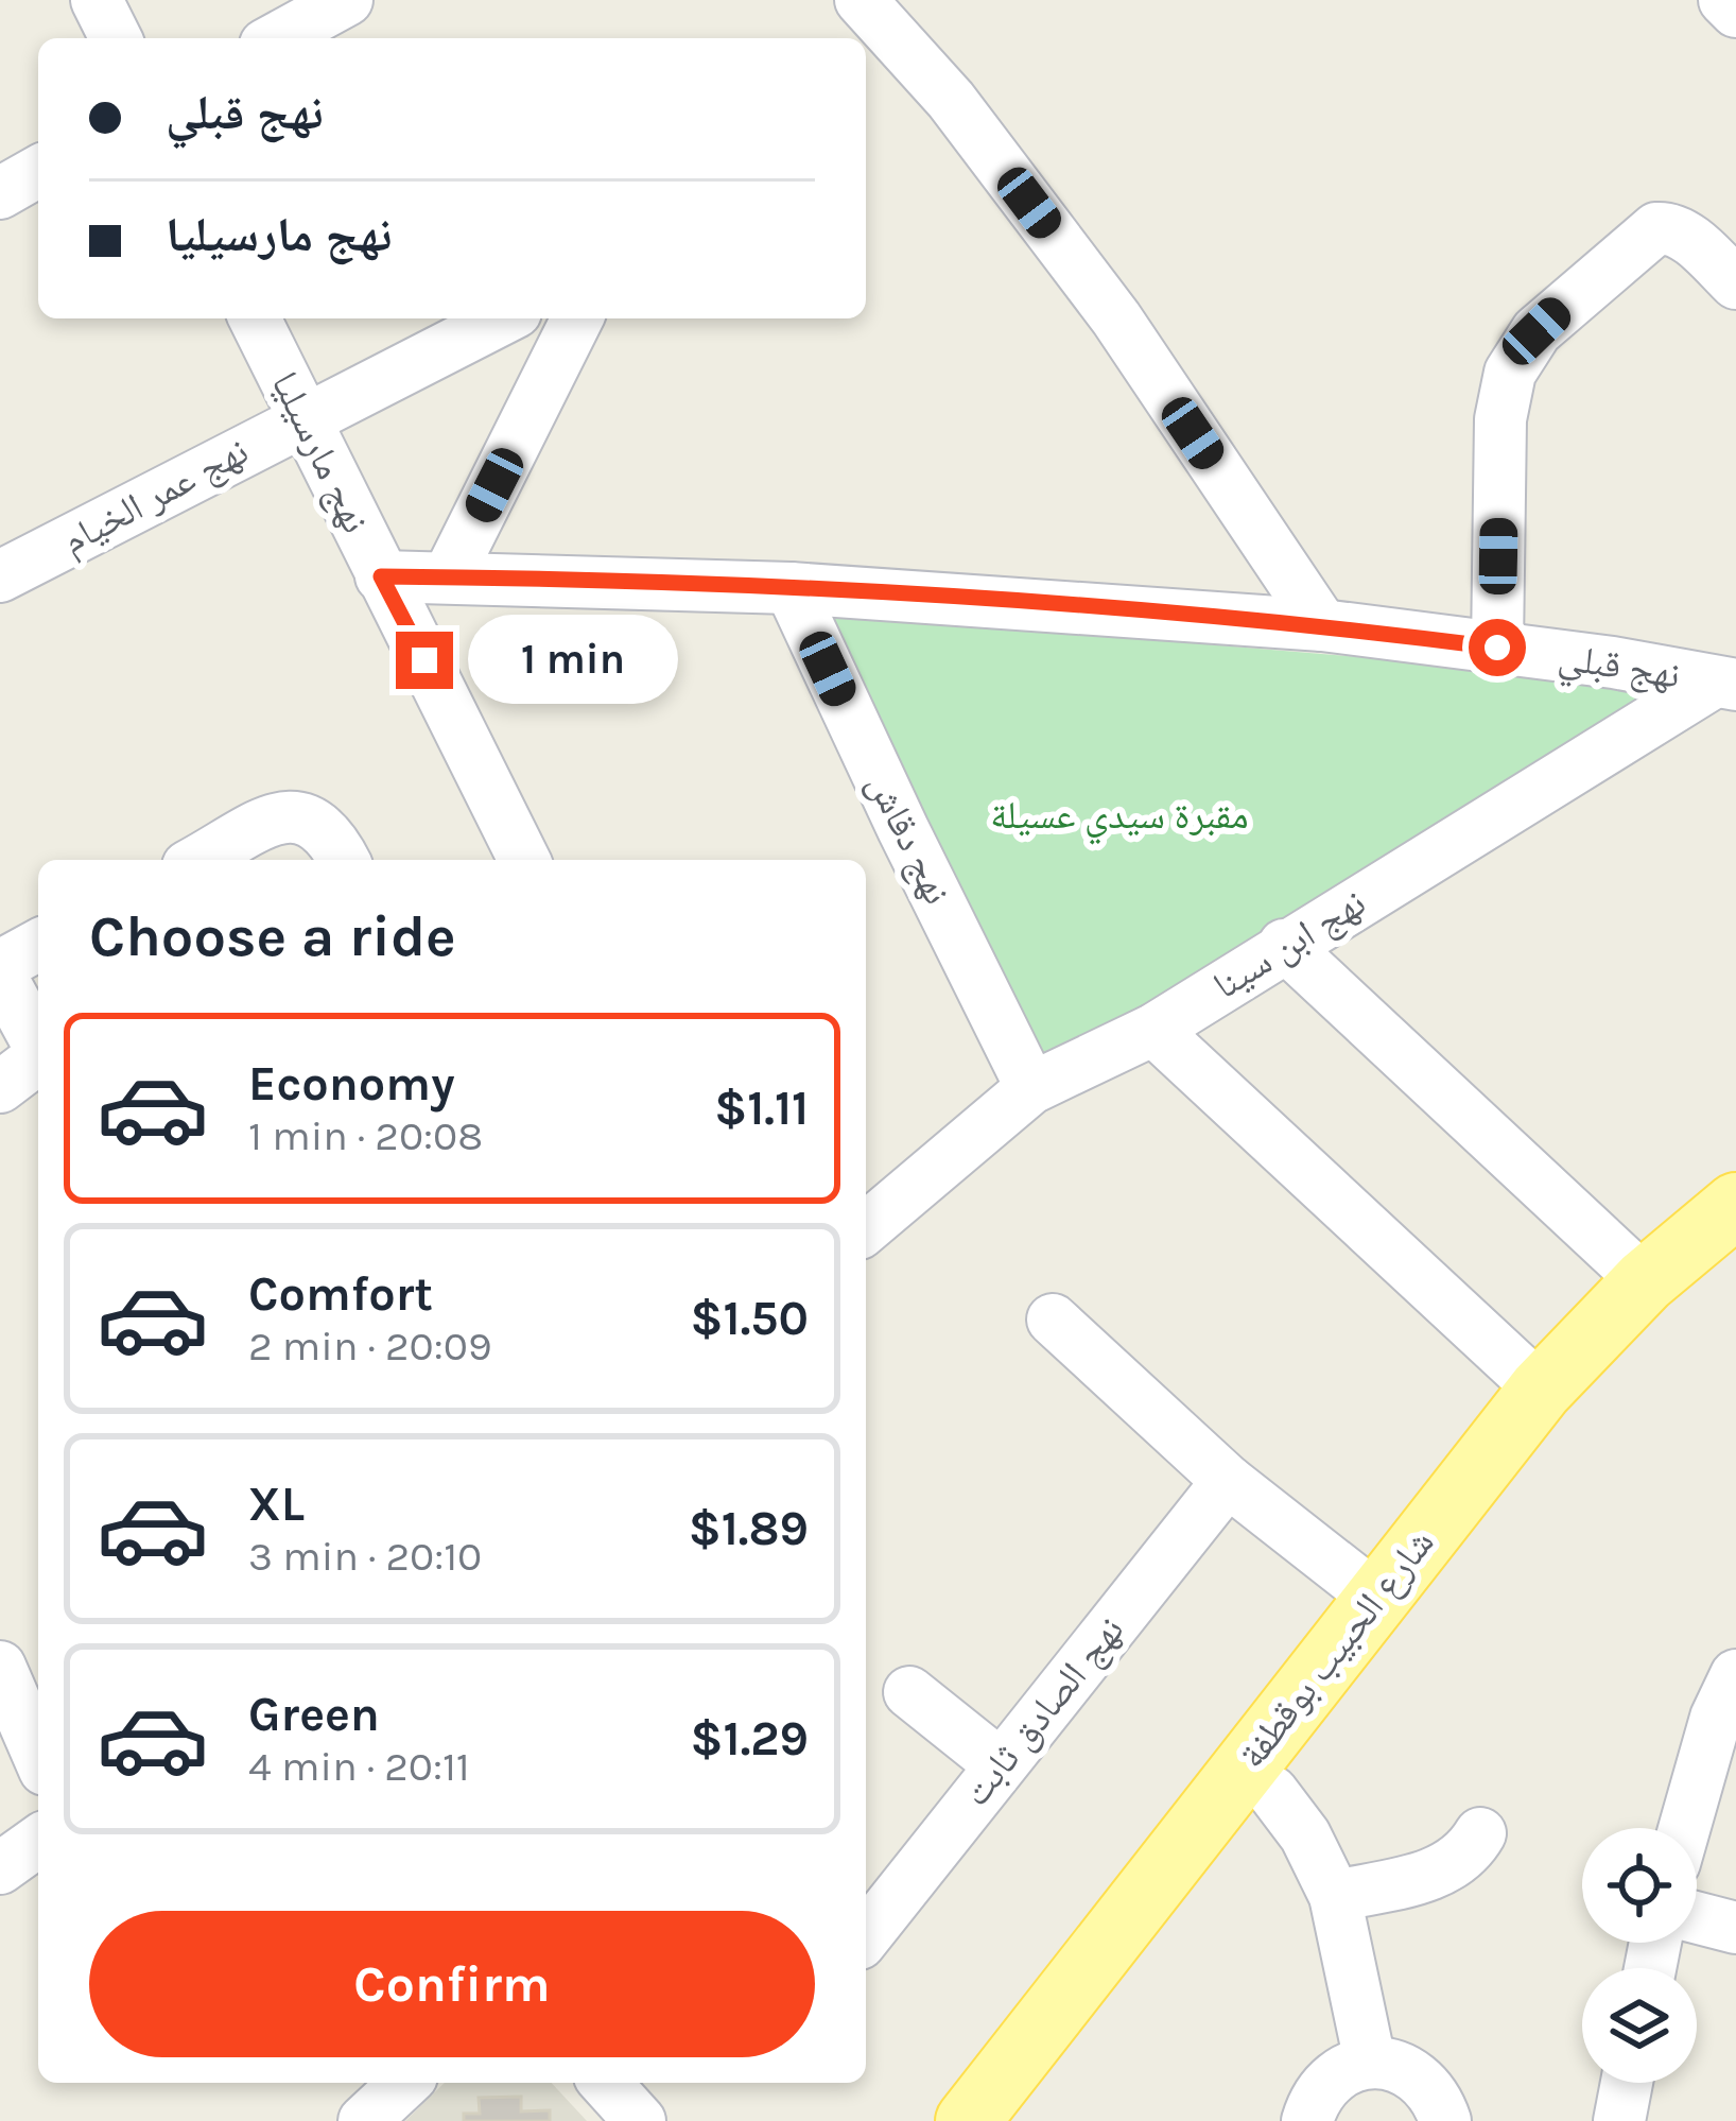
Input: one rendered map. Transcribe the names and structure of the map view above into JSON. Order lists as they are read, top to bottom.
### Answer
{
  "streets": {
    "main road": ["شارع الحبيب بوقطفة"],
    "street": [
      "نهج مارسيليا",
      "نهج عمر الخيام",
      "نهج قبلي",
      "نهج دقاش",
      "نهج ابن سينا",
      "نهج الصادق ثابت"
    ]
  },
  "crossings": [
    ["نهج مارسيليا", "نهج عمر الخيام"],
    ["نهج مارسيليا", "نهج قبلي"],
    ["نهج قبلي", "نهج دقاش"],
    ["نهج قبلي", "نهج ابن سينا"],
    ["نهج دقاش", "نهج ابن سينا"]
  ],
  "parks": ["مقبرة سيدي عسيلة"],
  "page": {
    "banner": ["نهج قبلي", "نهج مارسيليا"],
    "bubble": "1 min",
    "heading": "Choose a ride",
    "list": [
      {
        "name": "Economy",
        "note": "1 min · 20:08",
        "value": "$1.11"
      },
      {
        "name": "Comfort",
        "note": "2 min · 20:09",
        "value": "$1.50"
      },
      {
        "name": "XL",
        "note": "3 min · 20:10",
        "value": "$1.89"
      },
      {
        "name": "Green",
        "note": "4 min · 20:11",
        "value": "$1.29"
      }
    ],
    "buttons": "Confirm"
  }
}
